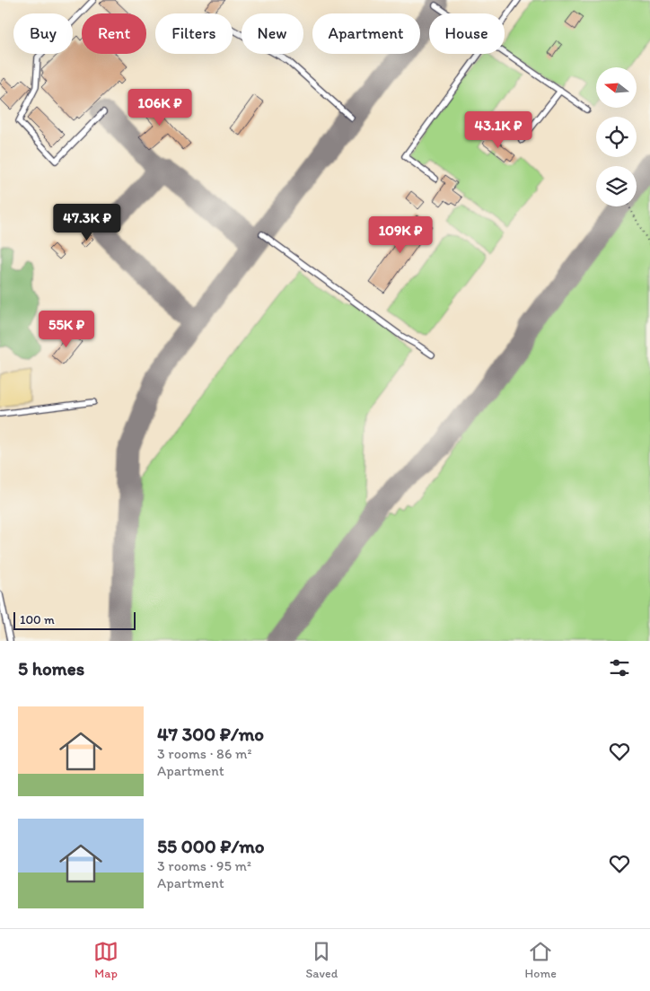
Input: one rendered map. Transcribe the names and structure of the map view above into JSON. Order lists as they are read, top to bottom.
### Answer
{
  "scale_bar": "100 m",
  "north": "left",
  "page": {
    "chip": [
      "Buy",
      "Rent",
      "Filters",
      "New",
      "Apartment",
      "House"
    ],
    "price": [
      "106K ₽",
      "43.1K ₽",
      "47.3K ₽",
      "109K ₽",
      "55K ₽"
    ],
    "scale": "100 m",
    "heading": "5 homes",
    "list": [
      {
        "name": "47 300 ₽/mo",
        "note": "3 rooms · 86 m² · Apartment"
      },
      {
        "name": "55 000 ₽/mo",
        "note": "3 rooms · 95 m² · Apartment"
      }
    ],
    "tabs": ["Map", "Saved", "Home"]
  }
}
